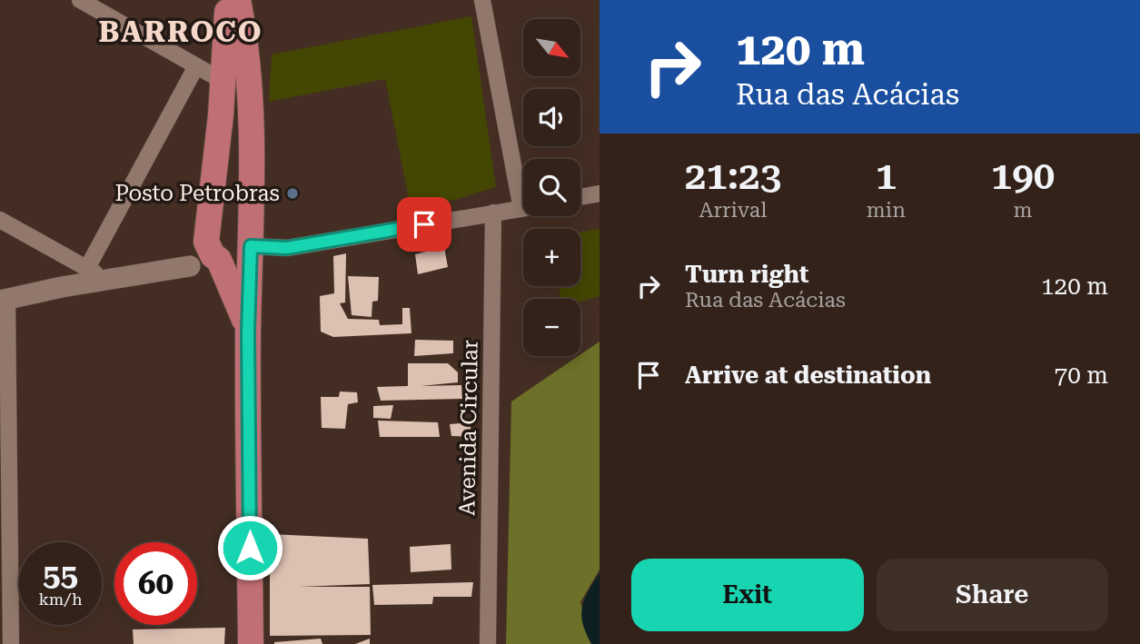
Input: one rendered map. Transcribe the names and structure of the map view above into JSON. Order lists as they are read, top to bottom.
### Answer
{
  "streets": {
    "street": ["Avenida Circular"]
  },
  "districts": ["BARROCO"],
  "places": ["Posto Petrobras"],
  "north": "bottom right",
  "page": {
    "turn": ["120 m", "Rua das Acácias"],
    "map_buttons": ["+", "−"],
    "eta": [
      "21:23",
      "Arrival",
      "1",
      "min",
      "190",
      "m"
    ],
    "list": [
      {
        "name": "Turn right",
        "note": "Rua das Acácias",
        "value": "120 m"
      },
      {
        "name": "Arrive at destination",
        "value": "70 m"
      }
    ],
    "speed": "55 km/h",
    "limit": "60",
    "buttons": ["Exit", "Share"]
  }
}
